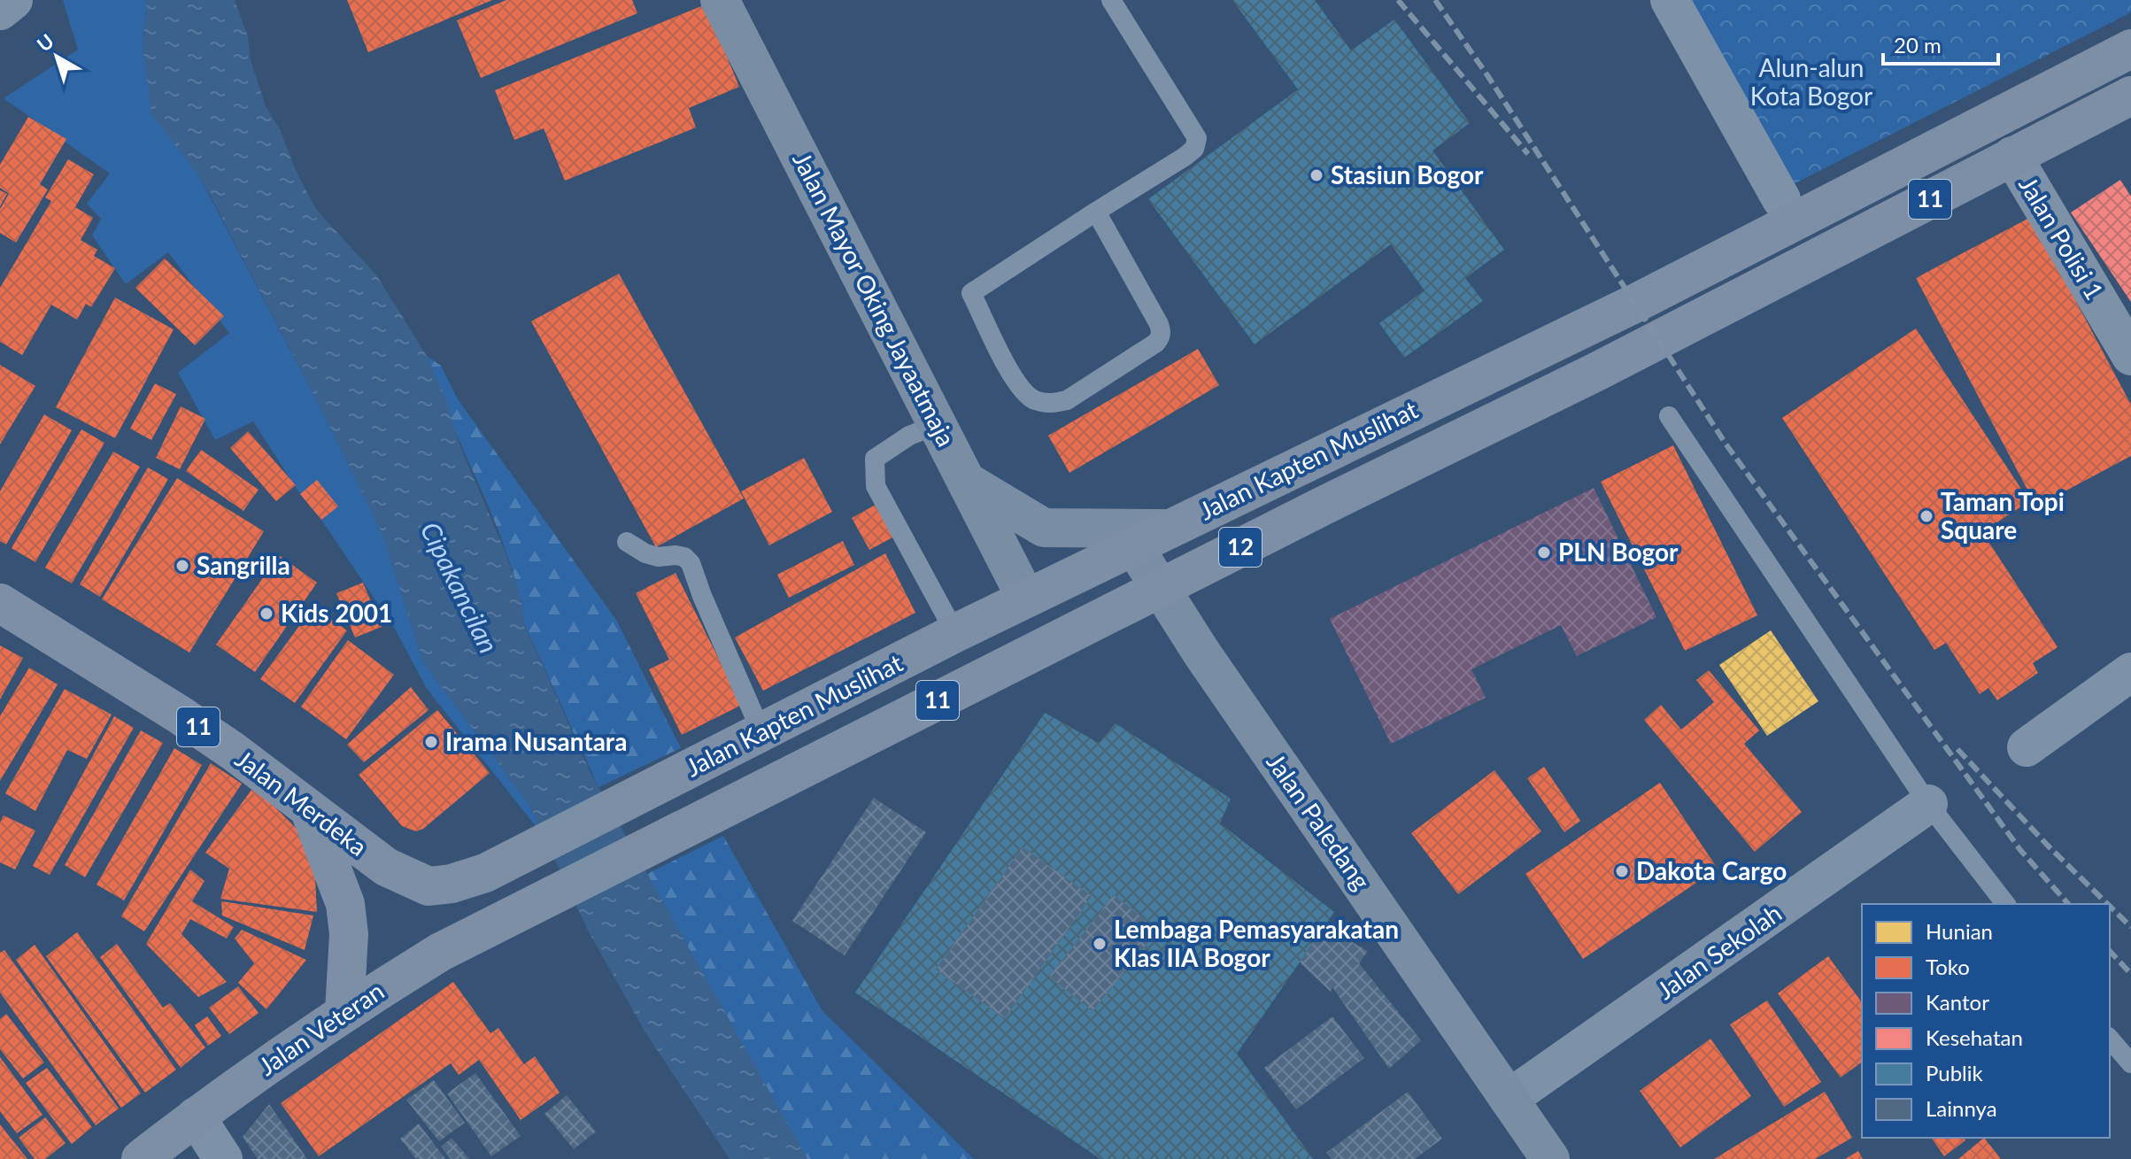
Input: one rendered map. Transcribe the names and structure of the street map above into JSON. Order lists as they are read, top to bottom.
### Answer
{
  "streets": {
    "main road": [
      "11",
      "Jalan Kapten Muslihat",
      "12",
      "Jalan Merdeka",
      "Jalan Veteran"
    ],
    "street": [
      "Jalan Polisi 1",
      "Jalan Mayor Oking Jayaatmaja",
      "Jalan Paledang",
      "Jalan Sekolah"
    ]
  },
  "crossings": [
    ["Jalan Polisi 1", "Jalan Kapten Muslihat"],
    ["Jalan Mayor Oking Jayaatmaja", "Jalan Kapten Muslihat"],
    ["Jalan Kapten Muslihat", "Jalan Merdeka"],
    ["Jalan Kapten Muslihat", "Jalan Paledang"],
    ["Jalan Kapten Muslihat", "Jalan Veteran"],
    ["Jalan Paledang", "Jalan Sekolah"]
  ],
  "water": ["Cipakancilan"],
  "parks": ["Alun-alun Kota Bogor"],
  "places": [
    "Stasiun Bogor",
    "Taman Topi Square",
    "PLN Bogor",
    "Sangrilla",
    "Kids 2001",
    "Irama Nusantara",
    "Dakota Cargo",
    "Lembaga Pemasyarakatan Klas IIA Bogor"
  ],
  "legend": [
    "Hunian",
    "Toko",
    "Kantor",
    "Kesehatan",
    "Publik",
    "Lainnya"
  ],
  "scale_bar": "20 m",
  "north": "top left"
}
